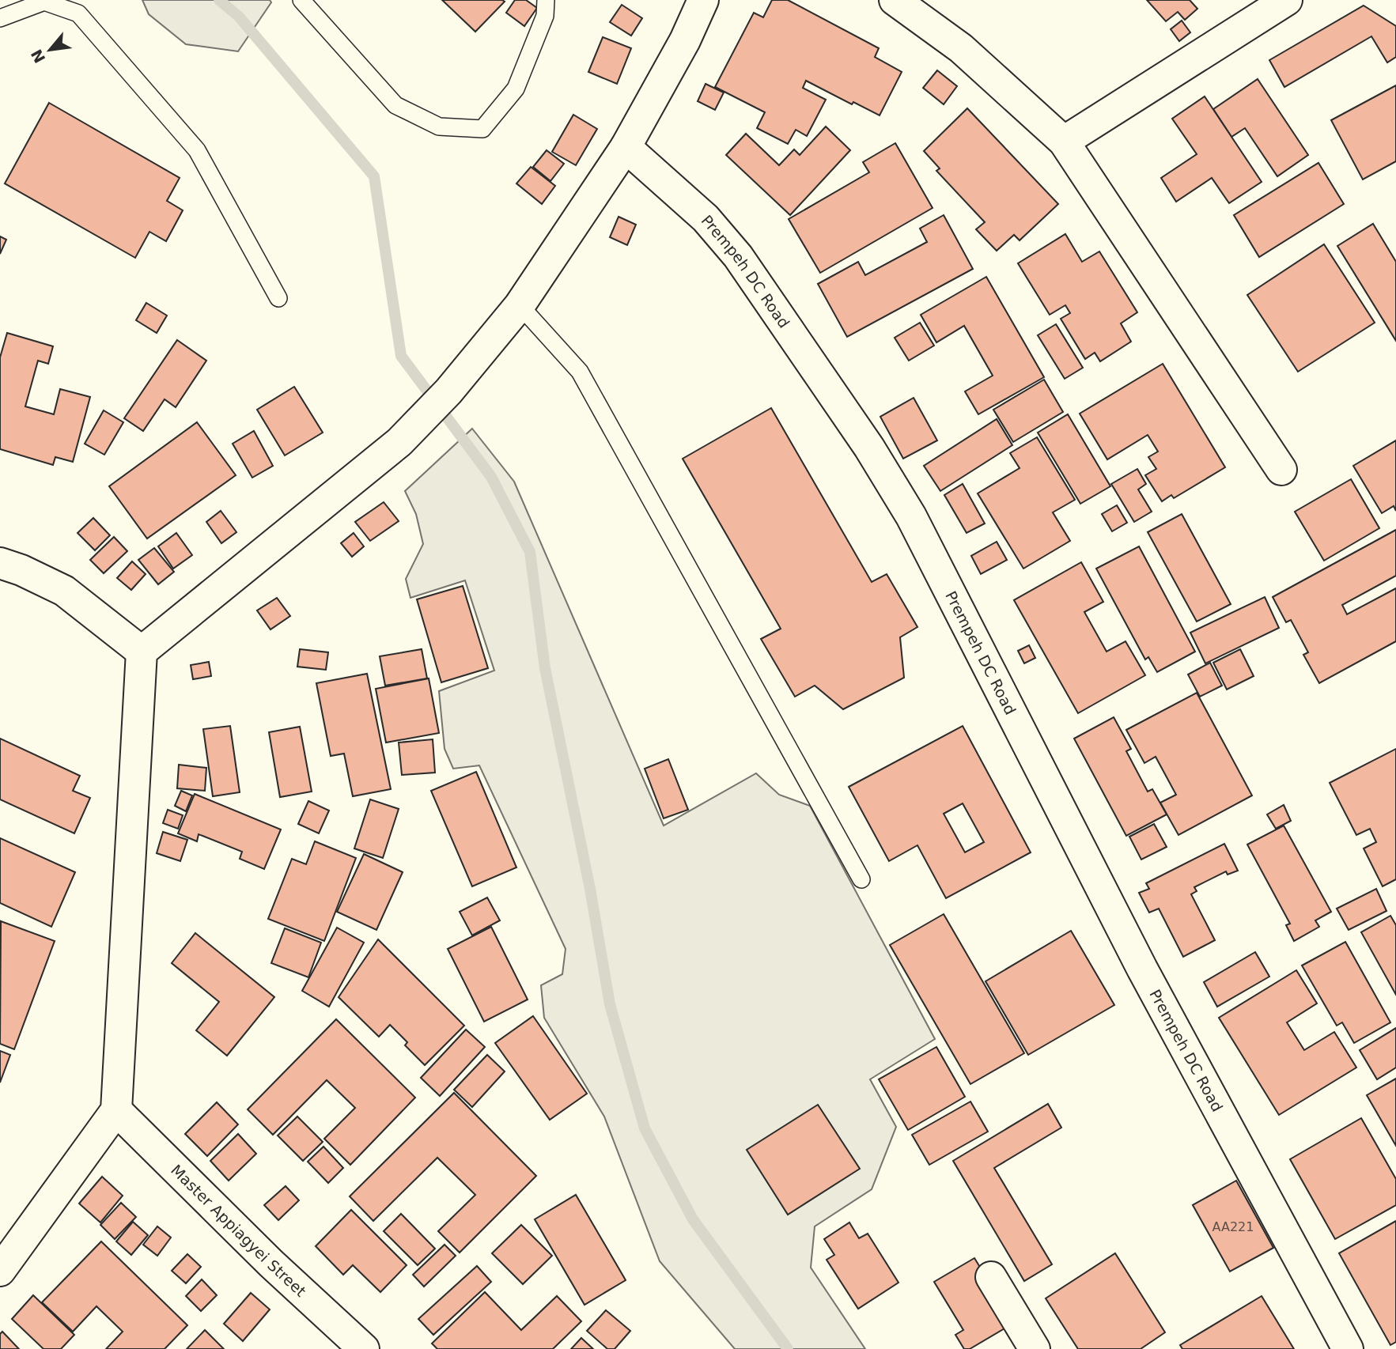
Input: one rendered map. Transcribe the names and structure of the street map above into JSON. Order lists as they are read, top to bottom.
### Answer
{
  "streets": {
    "street": ["Prempeh DC Road", "Master Appiagyei Street"]
  },
  "house_numbers": ["AA221"],
  "north": "bottom left"
}
